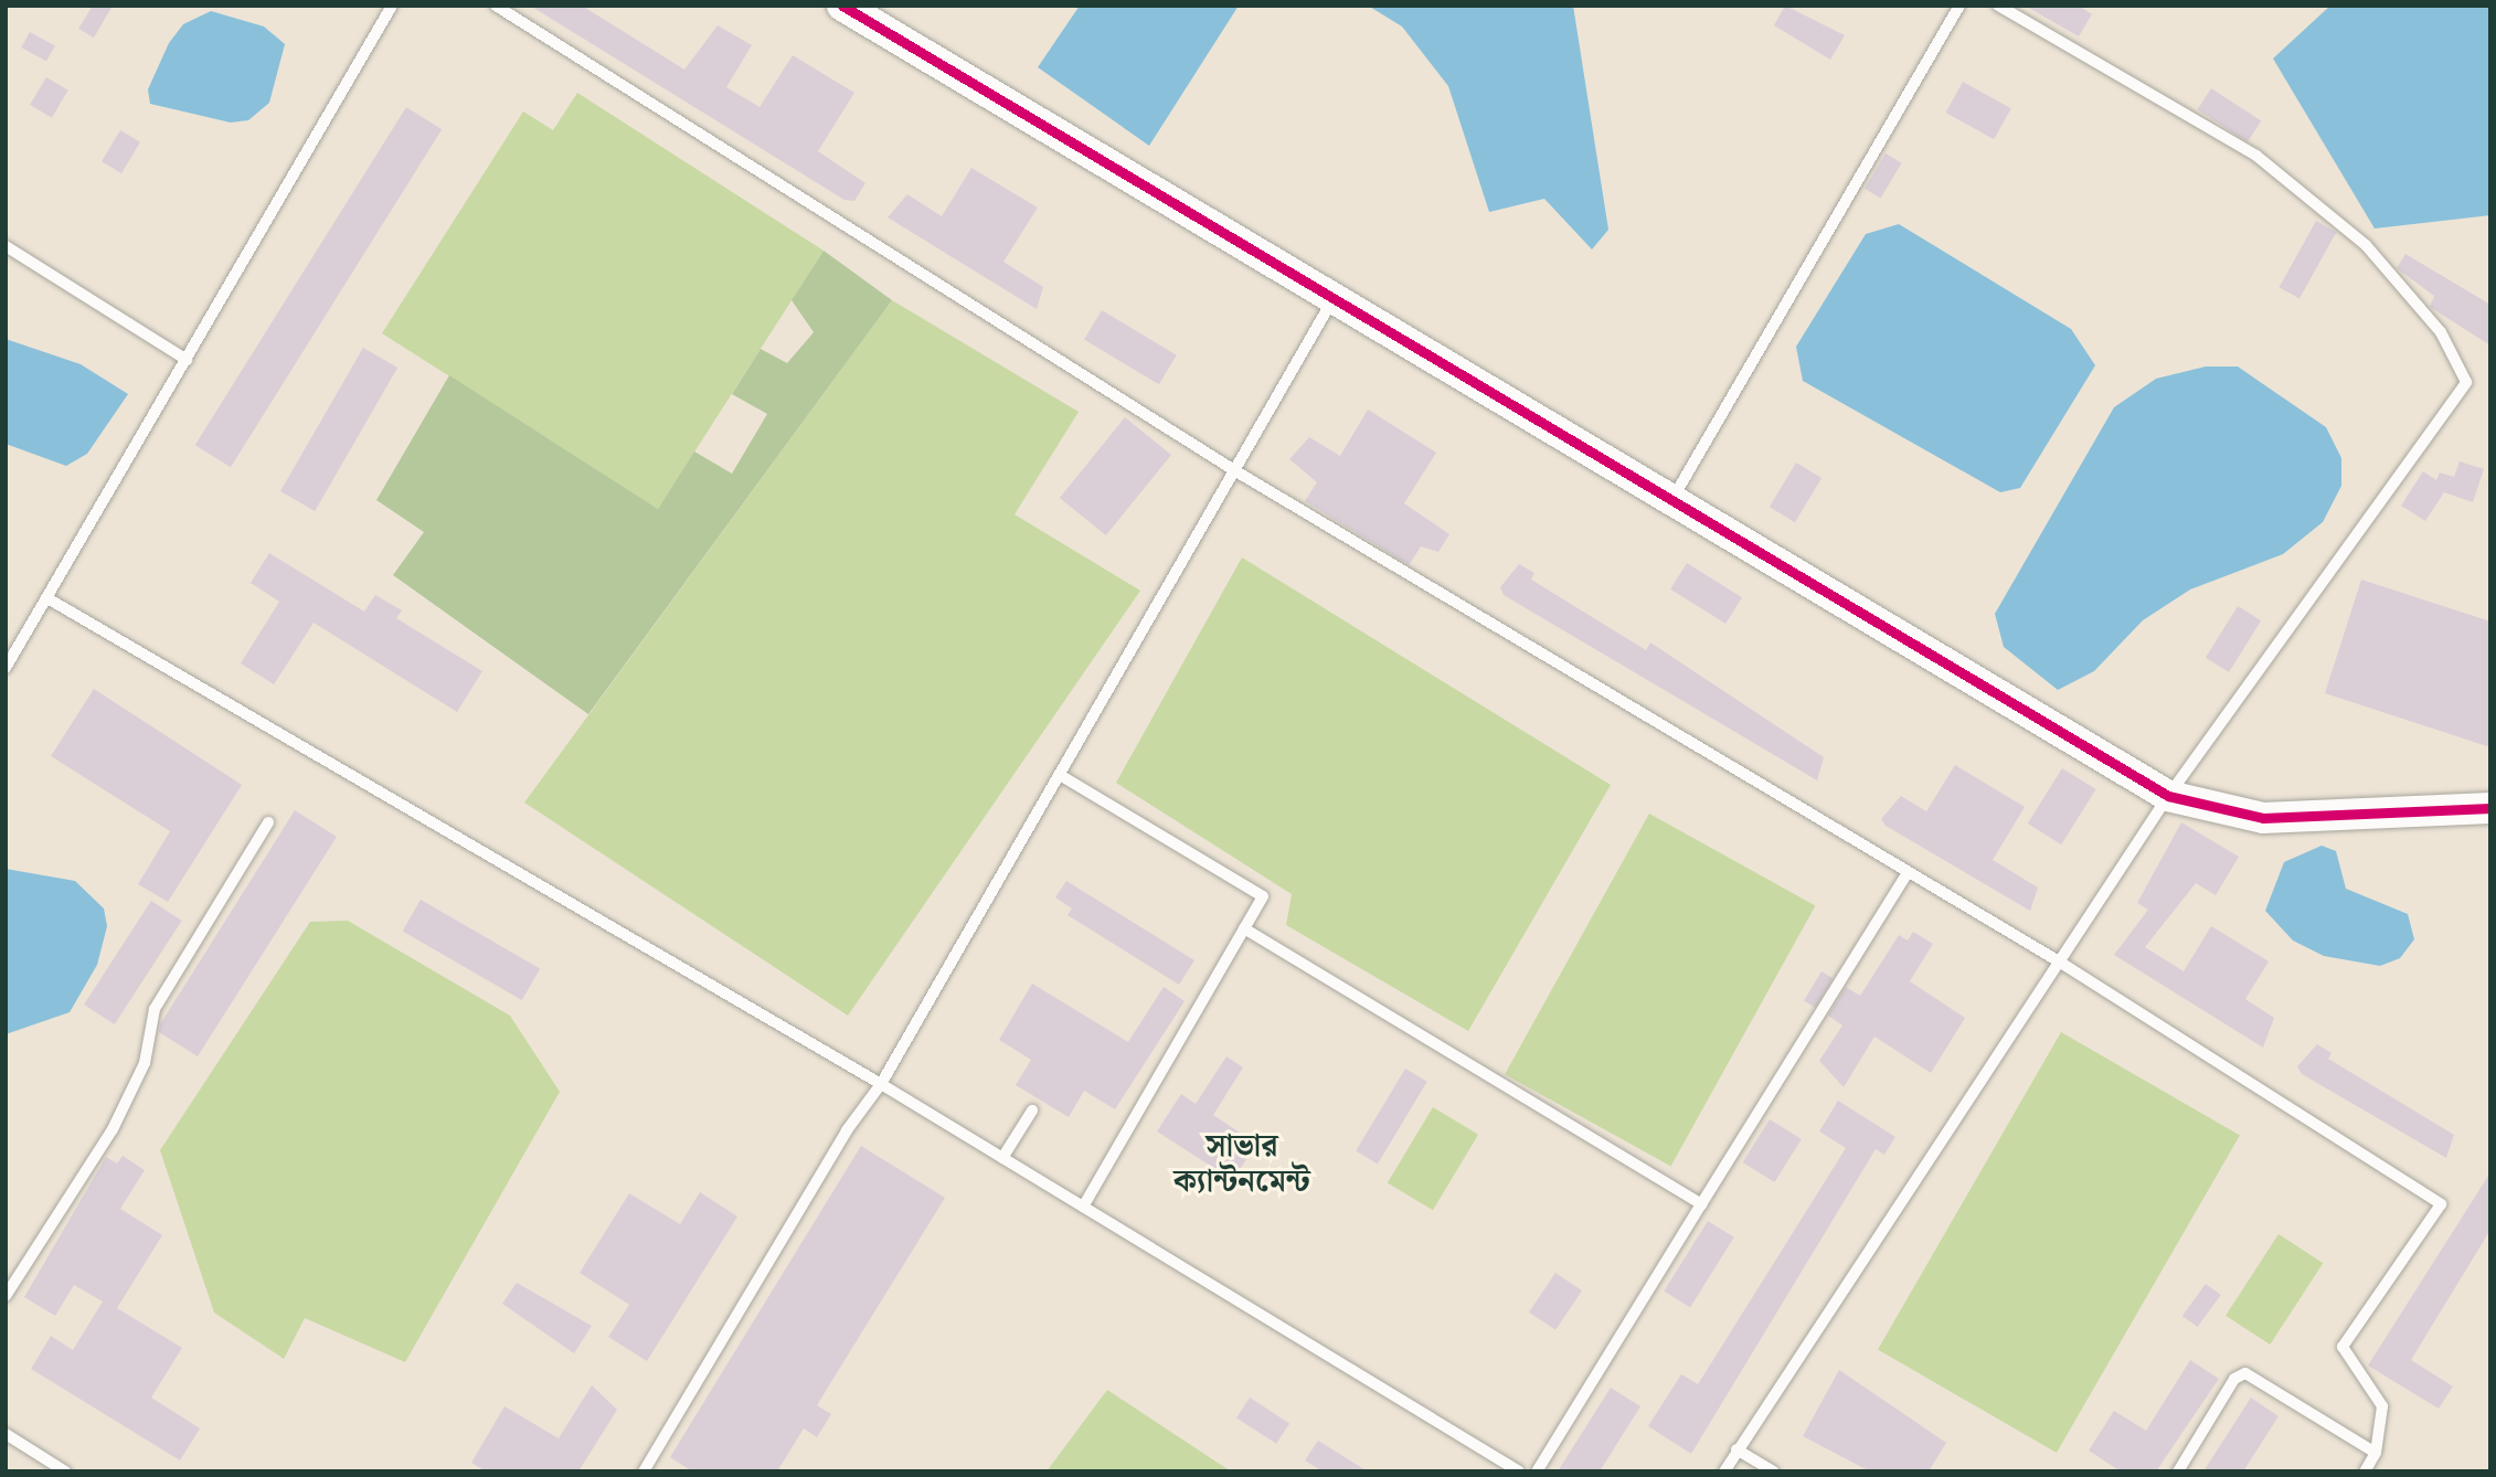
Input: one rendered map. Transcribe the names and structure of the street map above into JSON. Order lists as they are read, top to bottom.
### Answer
{
  "districts": ["সাভার ক্যান্টনমেন্ট"]
}
